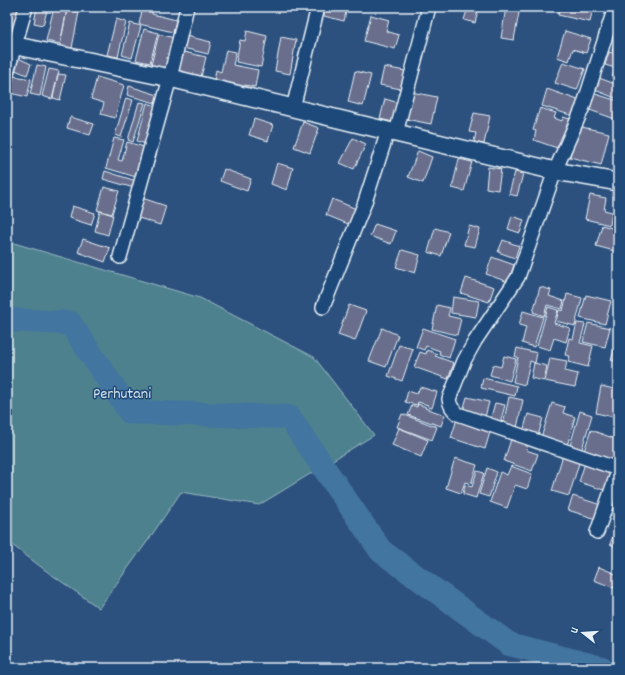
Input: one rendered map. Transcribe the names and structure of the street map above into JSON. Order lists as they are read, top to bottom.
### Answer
{
  "parks": ["Perhutani"],
  "north": "left"
}
